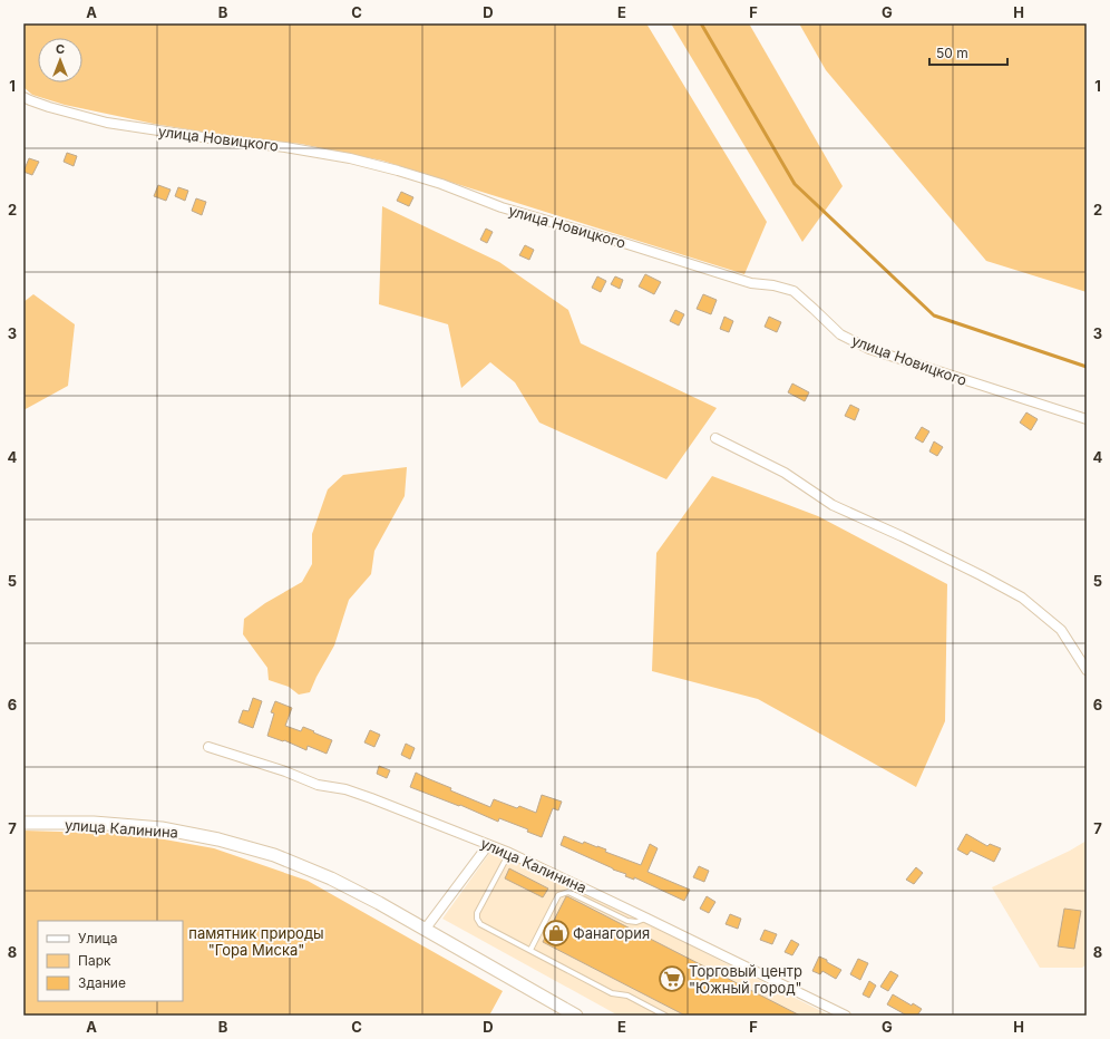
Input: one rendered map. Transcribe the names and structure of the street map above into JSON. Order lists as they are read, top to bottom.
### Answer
{
  "streets": {
    "main road": ["улица Калинина"],
    "street": ["улица Новицкого"]
  },
  "parks": ["памятник природы \"Гора Миска\""],
  "places": {
    "shop": ["Фанагория"],
    "supermarket": ["Торговый центр \"Южный город\""]
  },
  "legend": ["Улица", "Парк", "Здание"],
  "scale_bar": "50 m",
  "north": "top",
  "grid": {
    "columns": [
      "A",
      "B",
      "C",
      "D",
      "E",
      "F",
      "G",
      "H"
    ],
    "rows": [
      "1",
      "2",
      "3",
      "4",
      "5",
      "6",
      "7",
      "8"
    ]
  }
}
